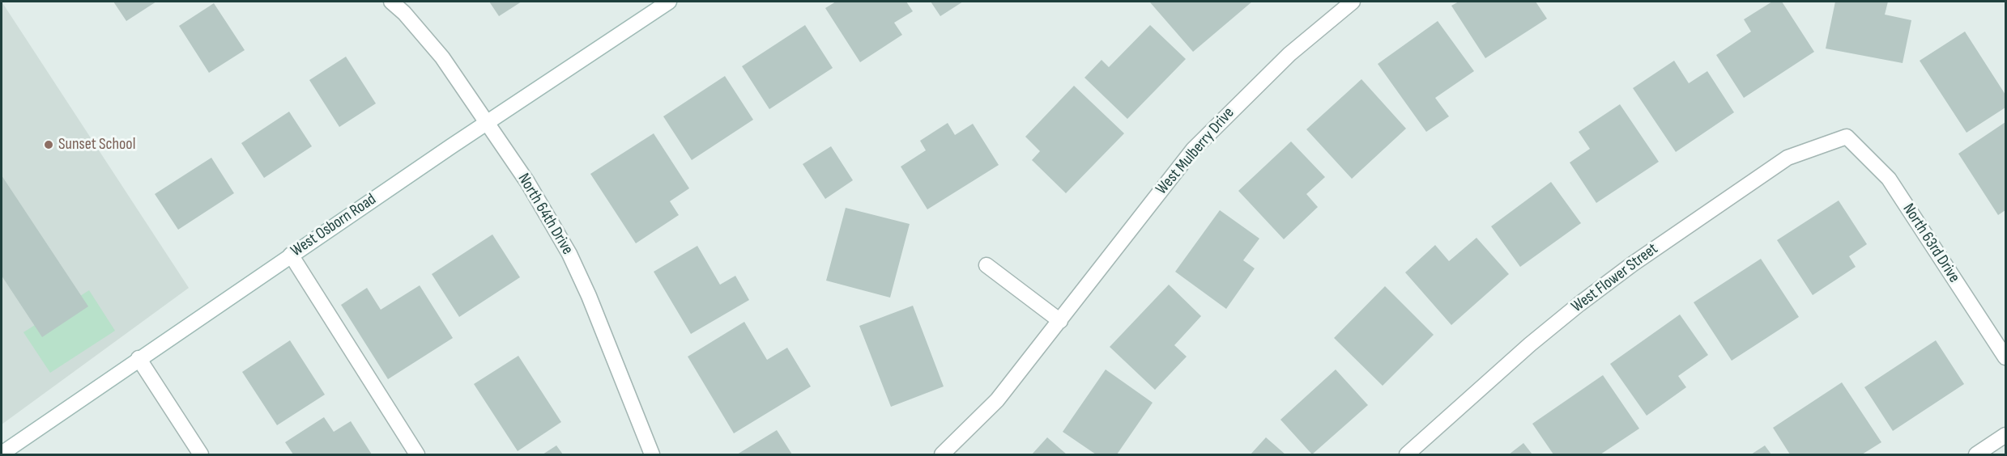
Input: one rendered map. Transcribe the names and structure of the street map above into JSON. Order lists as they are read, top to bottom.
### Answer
{
  "streets": {
    "street": [
      "West Mulberry Drive",
      "North 64th Drive",
      "West Osborn Road",
      "North 63rd Drive",
      "West Flower Street"
    ]
  },
  "crossings": [
    ["North 64th Drive", "West Osborn Road"],
    ["North 63rd Drive", "West Flower Street"]
  ],
  "places": ["Sunset School"]
}
